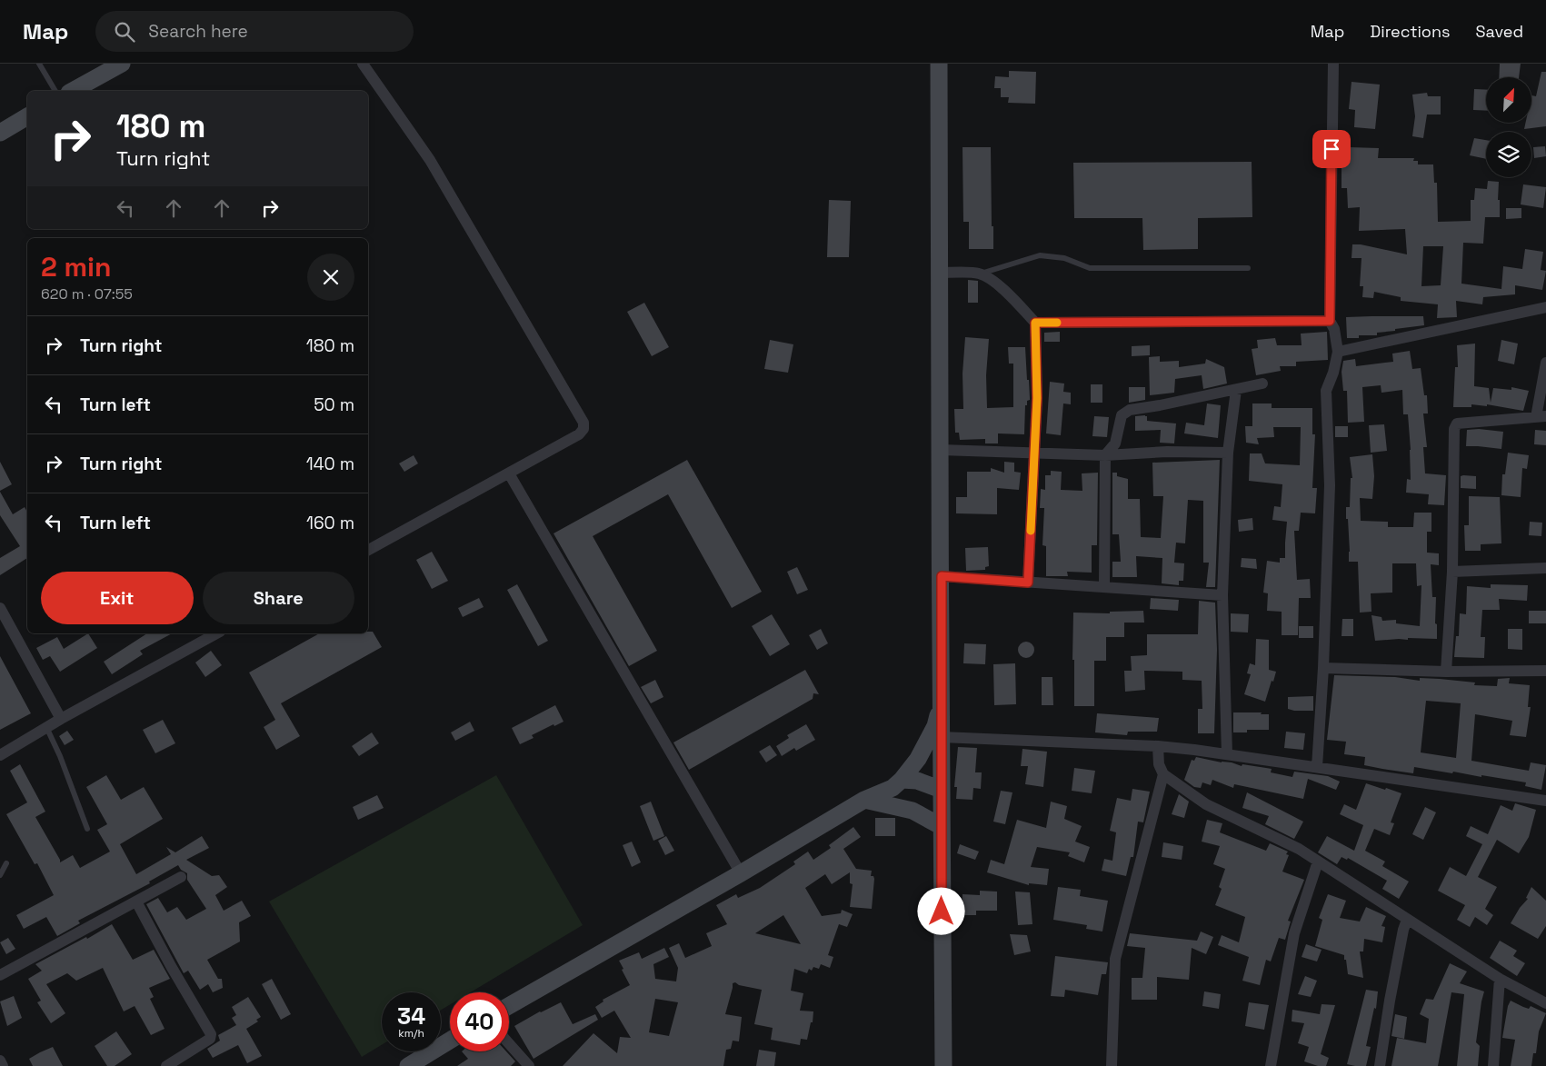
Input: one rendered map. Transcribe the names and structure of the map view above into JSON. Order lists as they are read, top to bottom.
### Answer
{
  "north": "top right",
  "page": {
    "header": "Map",
    "search": "Search here",
    "nav": ["Map", "Directions", "Saved"],
    "turn": ["180 m", "Turn right"],
    "heading": ["2 min", "620 m · 07:55"],
    "list": [
      {
        "name": "Turn right",
        "value": "180 m"
      },
      {
        "name": "Turn left",
        "value": "50 m"
      },
      {
        "name": "Turn right",
        "value": "140 m"
      },
      {
        "name": "Turn left",
        "value": "160 m"
      }
    ],
    "buttons": ["Exit", "Share"],
    "speed": "34 km/h",
    "limit": "40"
  }
}
